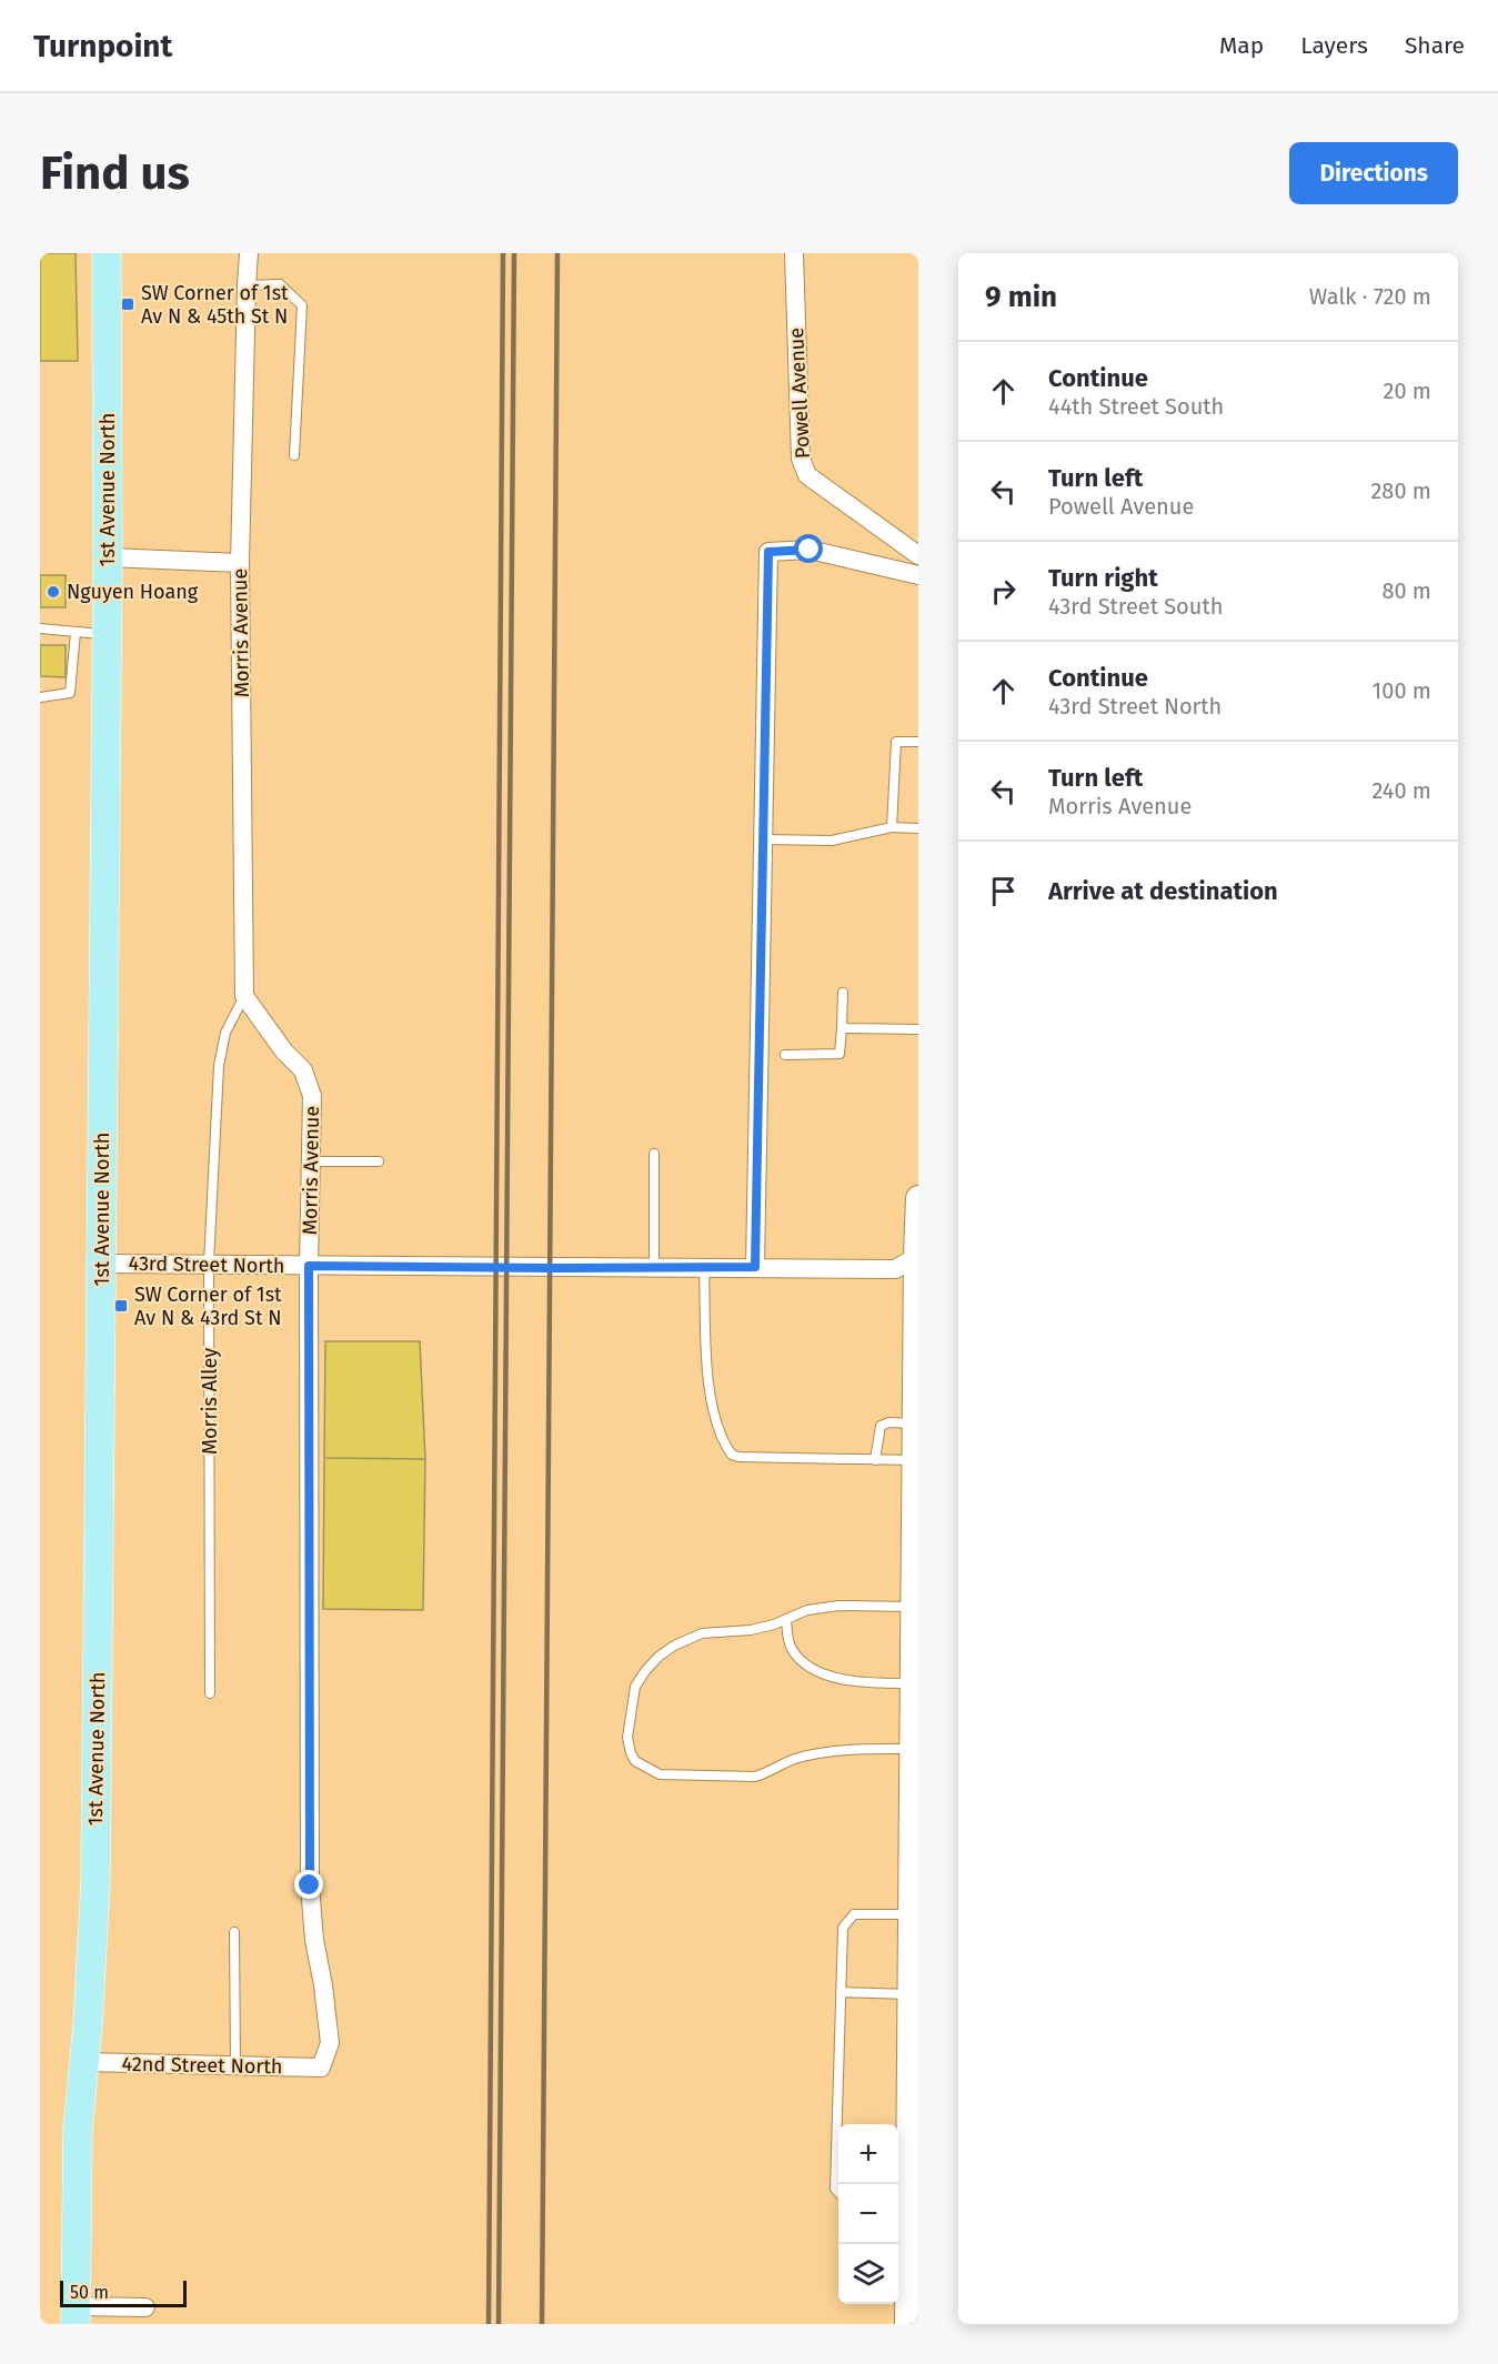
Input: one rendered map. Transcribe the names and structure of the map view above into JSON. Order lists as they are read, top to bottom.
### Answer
{
  "streets": {
    "main road": ["1st Avenue North"],
    "street": [
      "Powell Avenue",
      "Morris Avenue",
      "43rd Street North",
      "42nd Street North"
    ],
    "lane": ["Morris Alley"]
  },
  "crossings": [
    ["1st Avenue North", "43rd Street North"],
    ["1st Avenue North", "42nd Street North"],
    ["Morris Avenue", "43rd Street North"],
    ["Morris Avenue", "Morris Alley"],
    ["Morris Avenue", "42nd Street North"],
    ["43rd Street North", "Morris Alley"]
  ],
  "places": {
    "transit": ["SW Corner of 1st Av N & 45th St N", "SW Corner of 1st Av N & 43rd St N"],
    "other": ["Nguyen Hoang"]
  },
  "scale_bar": "50 m",
  "page": {
    "header": "Turnpoint",
    "nav": ["Map", "Layers", "Share"],
    "buttons": "Directions",
    "title": "Find us",
    "heading": ["9 min", "Walk · 720 m"],
    "list": [
      ["Continue", "44th Street South", "20 m"],
      ["Turn left", "Powell Avenue", "280 m"],
      ["Turn right", "43rd Street South", "80 m"],
      ["Continue", "43rd Street North", "100 m"],
      ["Turn left", "Morris Avenue", "240 m"],
      "Arrive at destination"
    ],
    "map_buttons": ["+", "−"],
    "scale": "50 m"
  }
}
